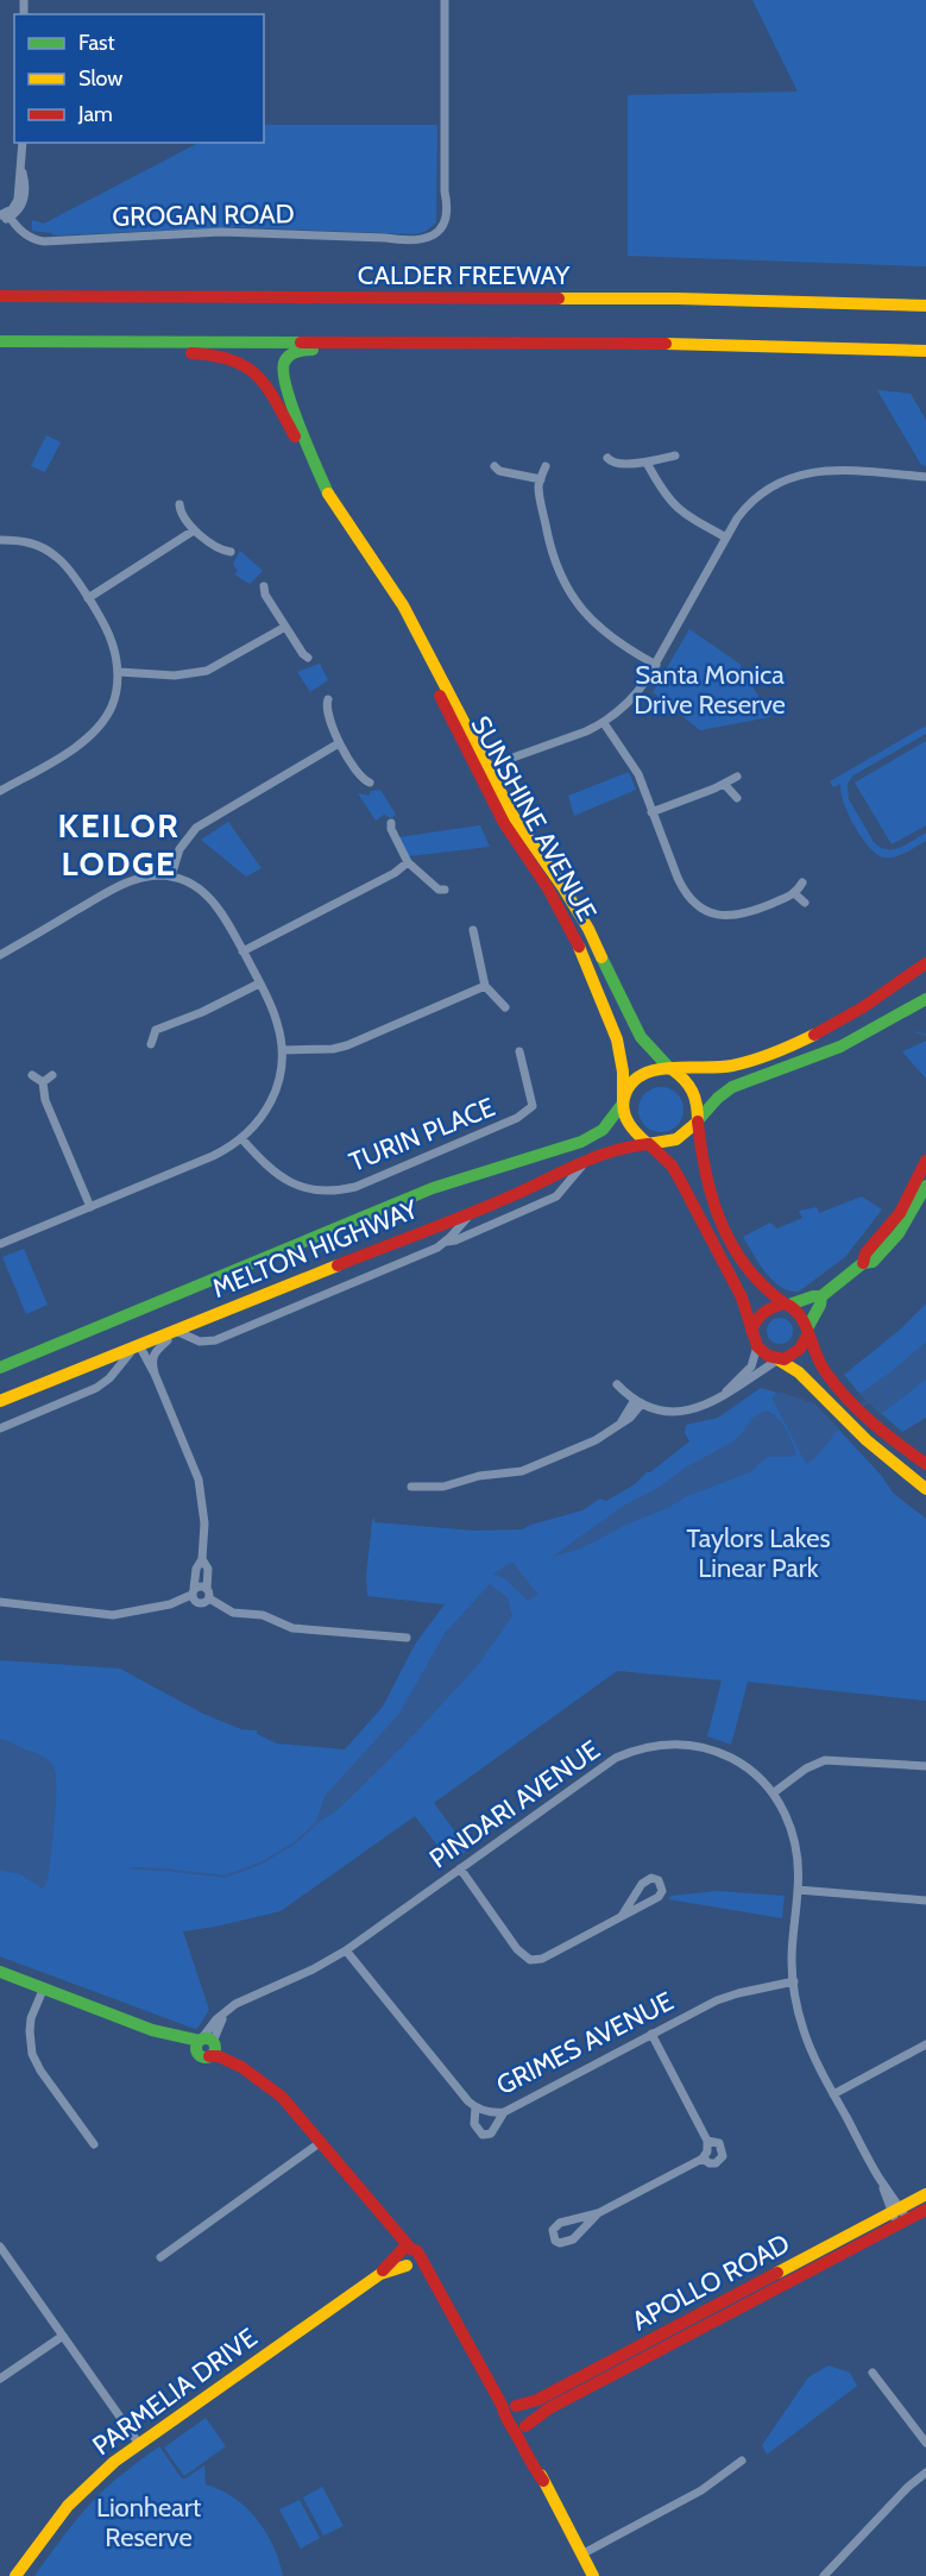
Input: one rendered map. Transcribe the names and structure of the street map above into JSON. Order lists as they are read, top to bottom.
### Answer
{
  "streets": {
    "main road": [
      "CALDER FREEWAY",
      "SUNSHINE AVENUE",
      "MELTON HIGHWAY",
      "APOLLO ROAD",
      "PARMELIA DRIVE"
    ],
    "street": [
      "GROGAN ROAD",
      "TURIN PLACE",
      "PINDARI AVENUE",
      "GRIMES AVENUE"
    ]
  },
  "crossings": [
    ["SUNSHINE AVENUE", "MELTON HIGHWAY"],
    ["PINDARI AVENUE", "GRIMES AVENUE"],
    ["PINDARI AVENUE", "APOLLO ROAD"]
  ],
  "districts": ["KEILOR LODGE"],
  "parks": ["Santa Monica Drive Reserve", "Taylors Lakes Linear Park", "Lionheart Reserve"],
  "legend": ["Fast", "Slow", "Jam"]
}
